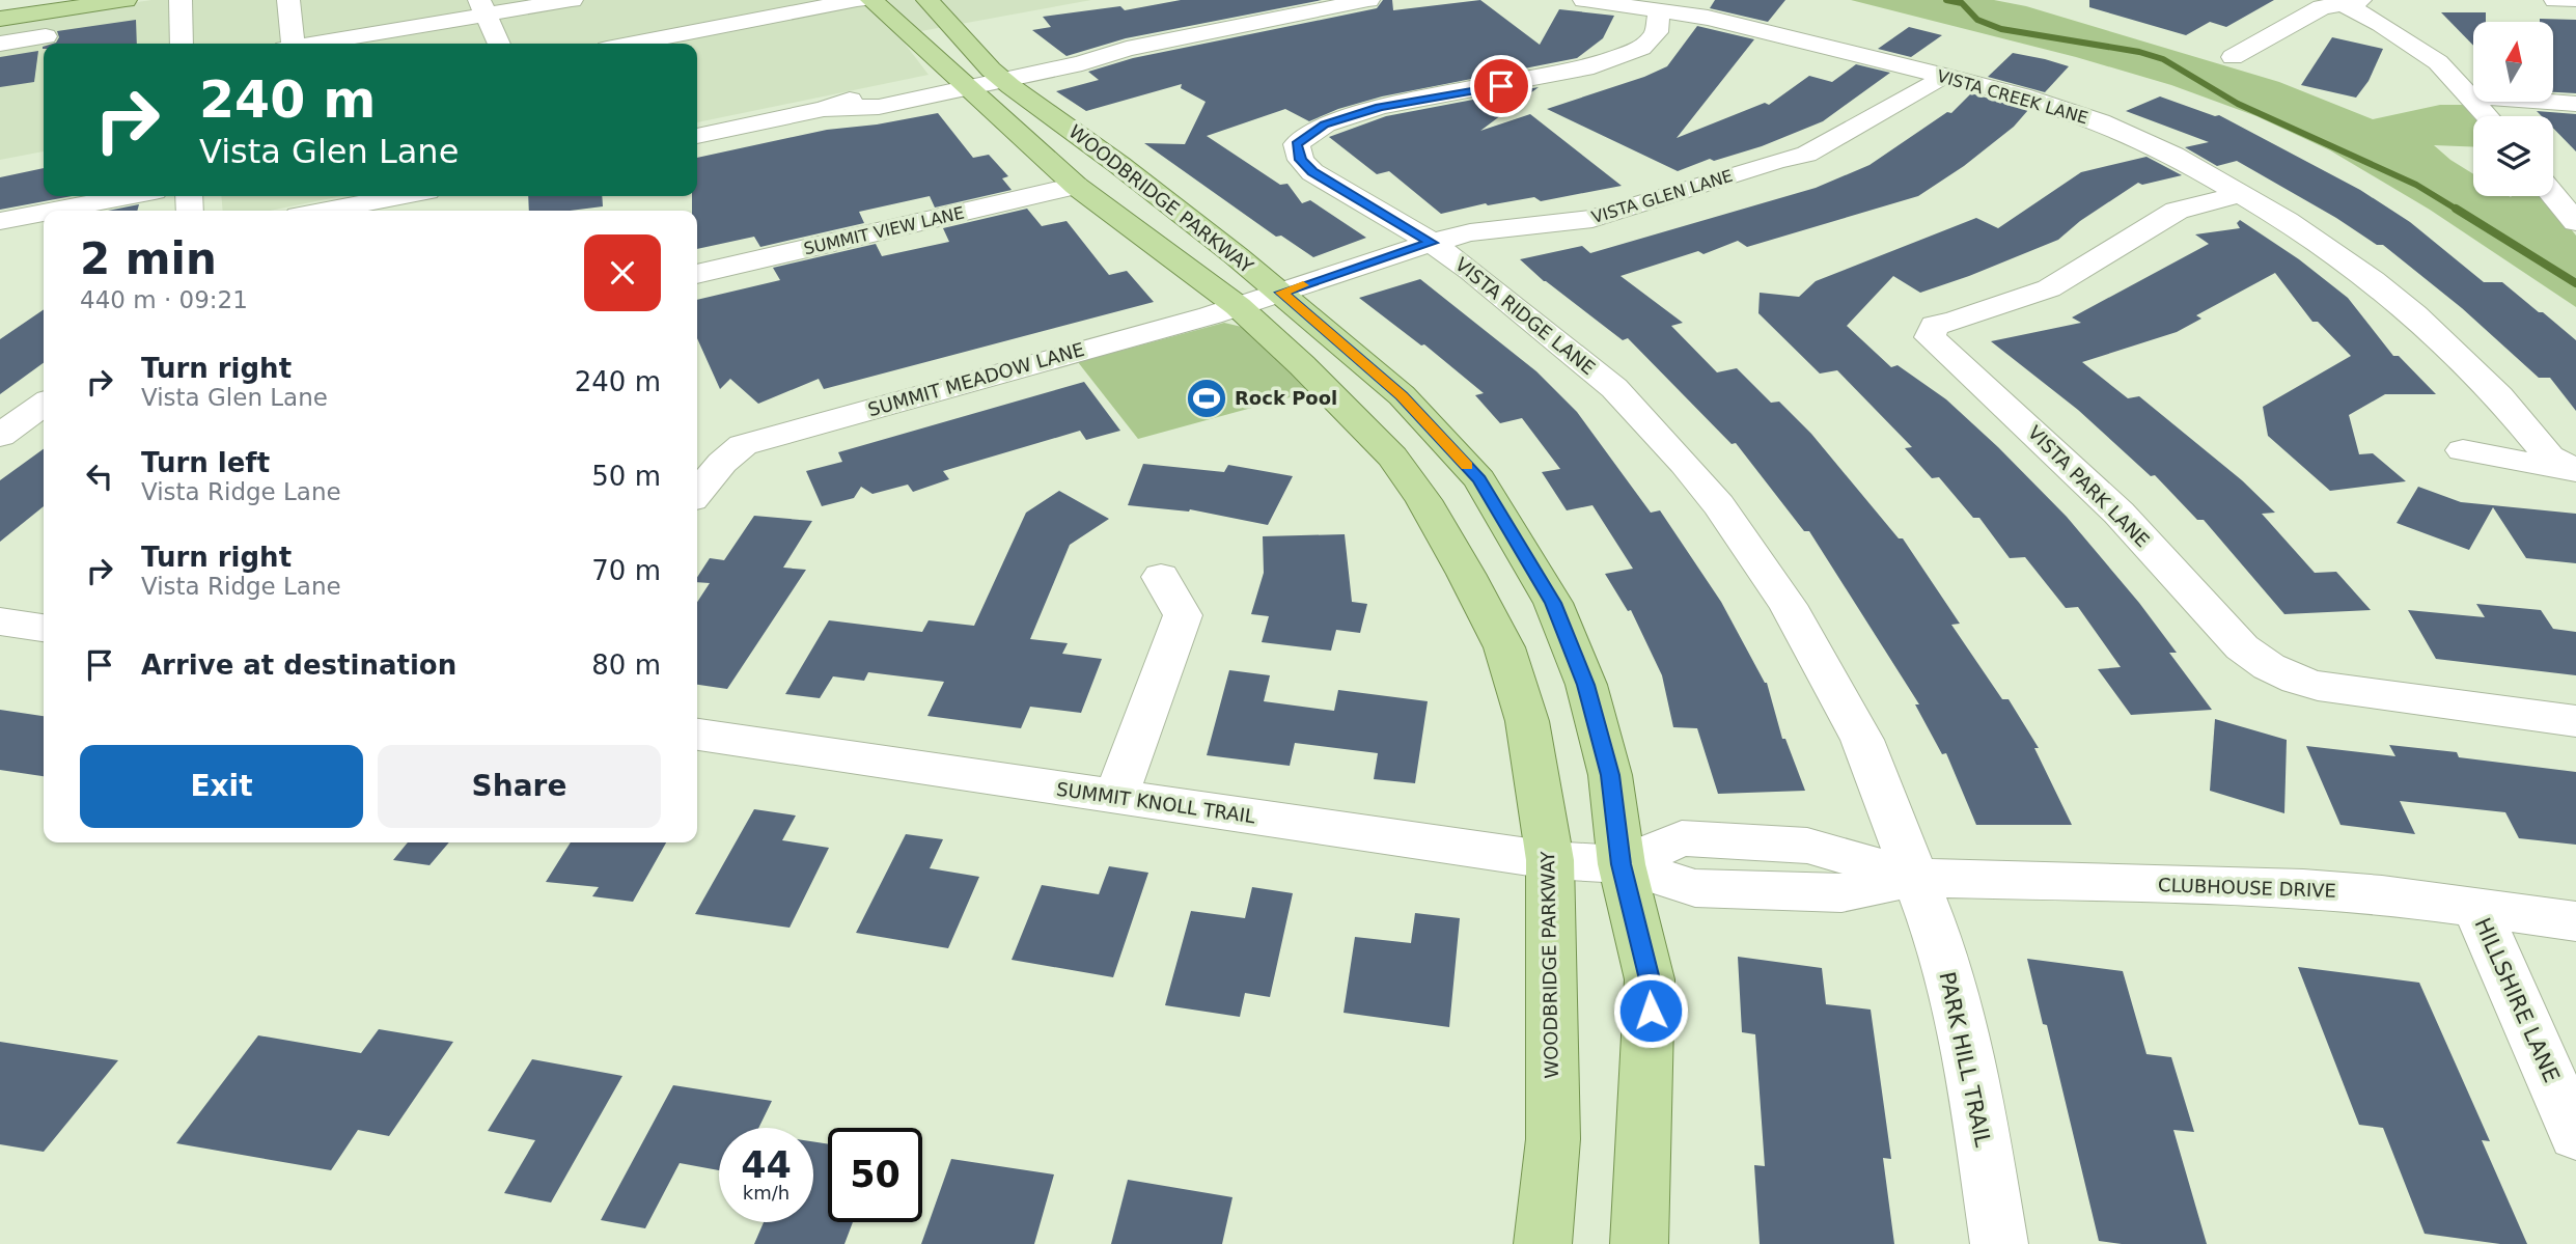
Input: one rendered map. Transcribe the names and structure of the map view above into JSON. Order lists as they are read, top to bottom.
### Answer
{
  "streets": {
    "main road": ["WOODBRIDGE PARKWAY"],
    "street": [
      "VISTA CREEK LANE",
      "VISTA GLEN LANE",
      "SUMMIT VIEW LANE",
      "VISTA RIDGE LANE",
      "SUMMIT MEADOW LANE",
      "VISTA PARK LANE",
      "SUMMIT KNOLL TRAIL",
      "CLUBHOUSE DRIVE",
      "HILLSHIRE LANE",
      "PARK HILL TRAIL"
    ]
  },
  "crossings": [
    ["VISTA CREEK LANE", "VISTA GLEN LANE"],
    ["VISTA CREEK LANE", "VISTA RIDGE LANE"],
    ["VISTA CREEK LANE", "VISTA PARK LANE"],
    ["VISTA GLEN LANE", "WOODBRIDGE PARKWAY"],
    ["VISTA GLEN LANE", "VISTA RIDGE LANE"],
    ["VISTA GLEN LANE", "SUMMIT MEADOW LANE"],
    ["WOODBRIDGE PARKWAY", "SUMMIT VIEW LANE"],
    ["WOODBRIDGE PARKWAY", "SUMMIT MEADOW LANE"],
    ["WOODBRIDGE PARKWAY", "SUMMIT KNOLL TRAIL"],
    ["WOODBRIDGE PARKWAY", "CLUBHOUSE DRIVE"],
    ["VISTA RIDGE LANE", "CLUBHOUSE DRIVE"],
    ["VISTA RIDGE LANE", "PARK HILL TRAIL"],
    ["SUMMIT KNOLL TRAIL", "CLUBHOUSE DRIVE"],
    ["CLUBHOUSE DRIVE", "HILLSHIRE LANE"],
    ["CLUBHOUSE DRIVE", "PARK HILL TRAIL"]
  ],
  "places": {
    "sports": ["Rock Pool"]
  },
  "north": "top",
  "page": {
    "turn": ["240 m", "Vista Glen Lane"],
    "heading": ["2 min", "440 m · 09:21"],
    "list": [
      {
        "name": "Turn right",
        "note": "Vista Glen Lane",
        "value": "240 m"
      },
      {
        "name": "Turn left",
        "note": "Vista Ridge Lane",
        "value": "50 m"
      },
      {
        "name": "Turn right",
        "note": "Vista Ridge Lane",
        "value": "70 m"
      },
      {
        "name": "Arrive at destination",
        "value": "80 m"
      }
    ],
    "buttons": ["Exit", "Share"],
    "speed": "44 km/h",
    "limit": "50"
  }
}
